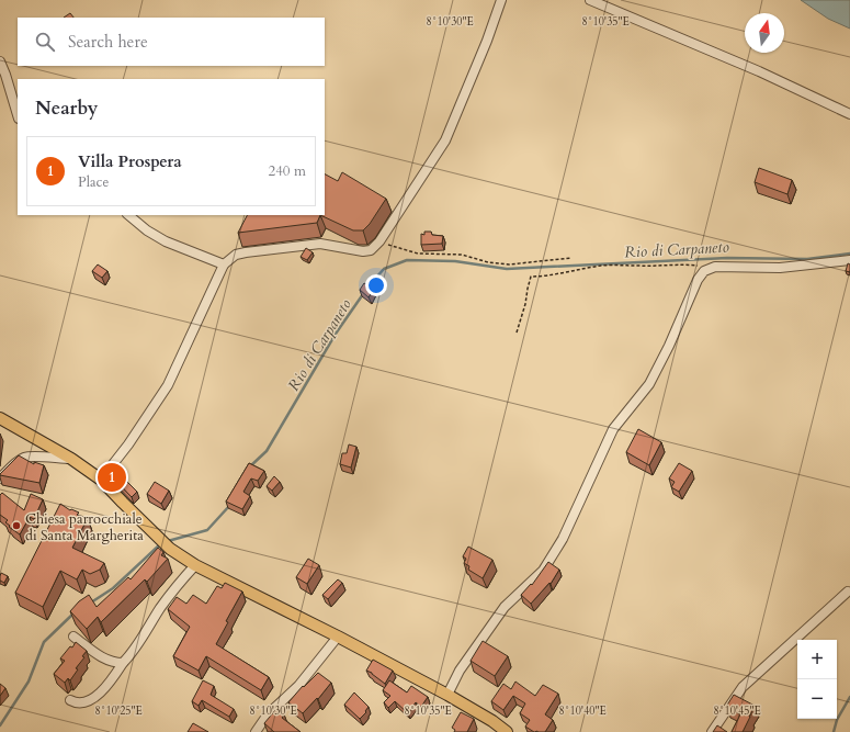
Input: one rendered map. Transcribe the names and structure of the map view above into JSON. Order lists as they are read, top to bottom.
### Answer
{
  "water": ["Rio di Carpaneto"],
  "places": ["Chiesa parrocchiale di Santa Margherita"],
  "north": "top",
  "page": {
    "search": "Search here",
    "heading": "Nearby",
    "list": [
      {
        "mark": "1",
        "name": "Villa Prospera",
        "note": "Place",
        "value": "240 m"
      }
    ],
    "pins": "1",
    "map_buttons": ["+", "−"]
  },
  "coordinates": [
    "8°10'30\"E",
    "8°10'35\"E",
    "8°10'25\"E",
    "8°10'40\"E",
    "8°10'45\"E"
  ]
}
